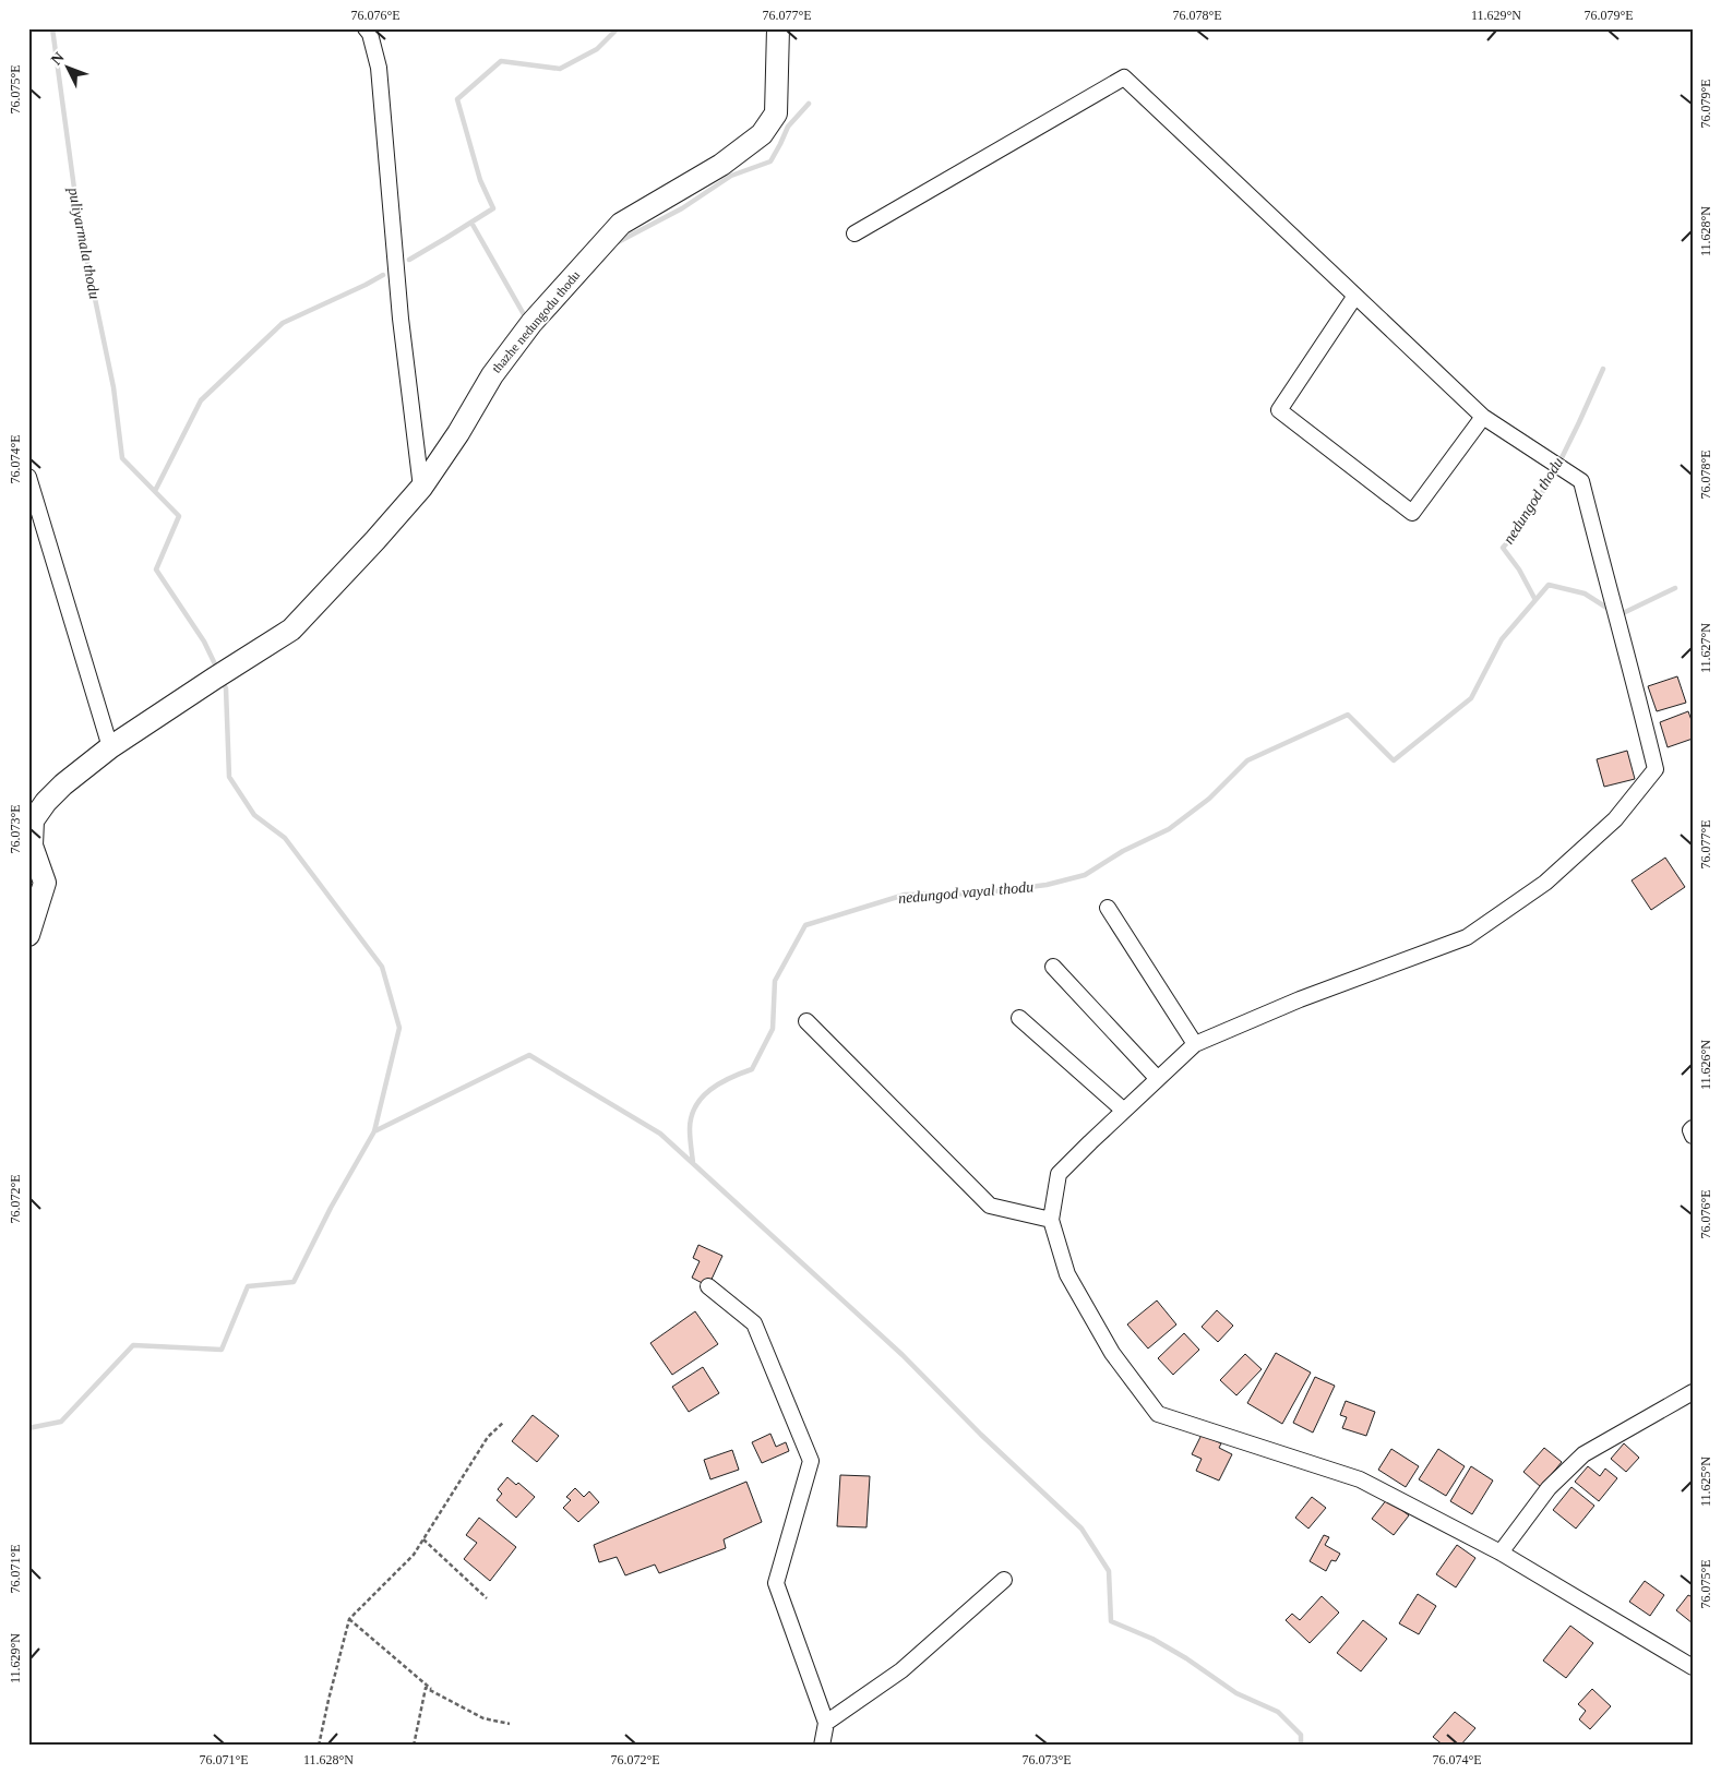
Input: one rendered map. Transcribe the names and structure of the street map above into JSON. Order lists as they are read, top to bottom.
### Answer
{
  "streets": {
    "street": ["thazhe nedungodu thodu"]
  },
  "water": ["puliyarmala thodu", "nedungod thodu", "nedungod vayal thodu"],
  "north": "top left",
  "coordinates": [
    "76.076°E",
    "76.077°E",
    "76.078°E",
    "11.629°N",
    "76.079°E",
    "76.075°E",
    "11.628°N",
    "76.074°E",
    "11.627°N",
    "76.073°E",
    "11.626°N",
    "76.072°E",
    "11.625°N",
    "76.071°E"
  ]
}
